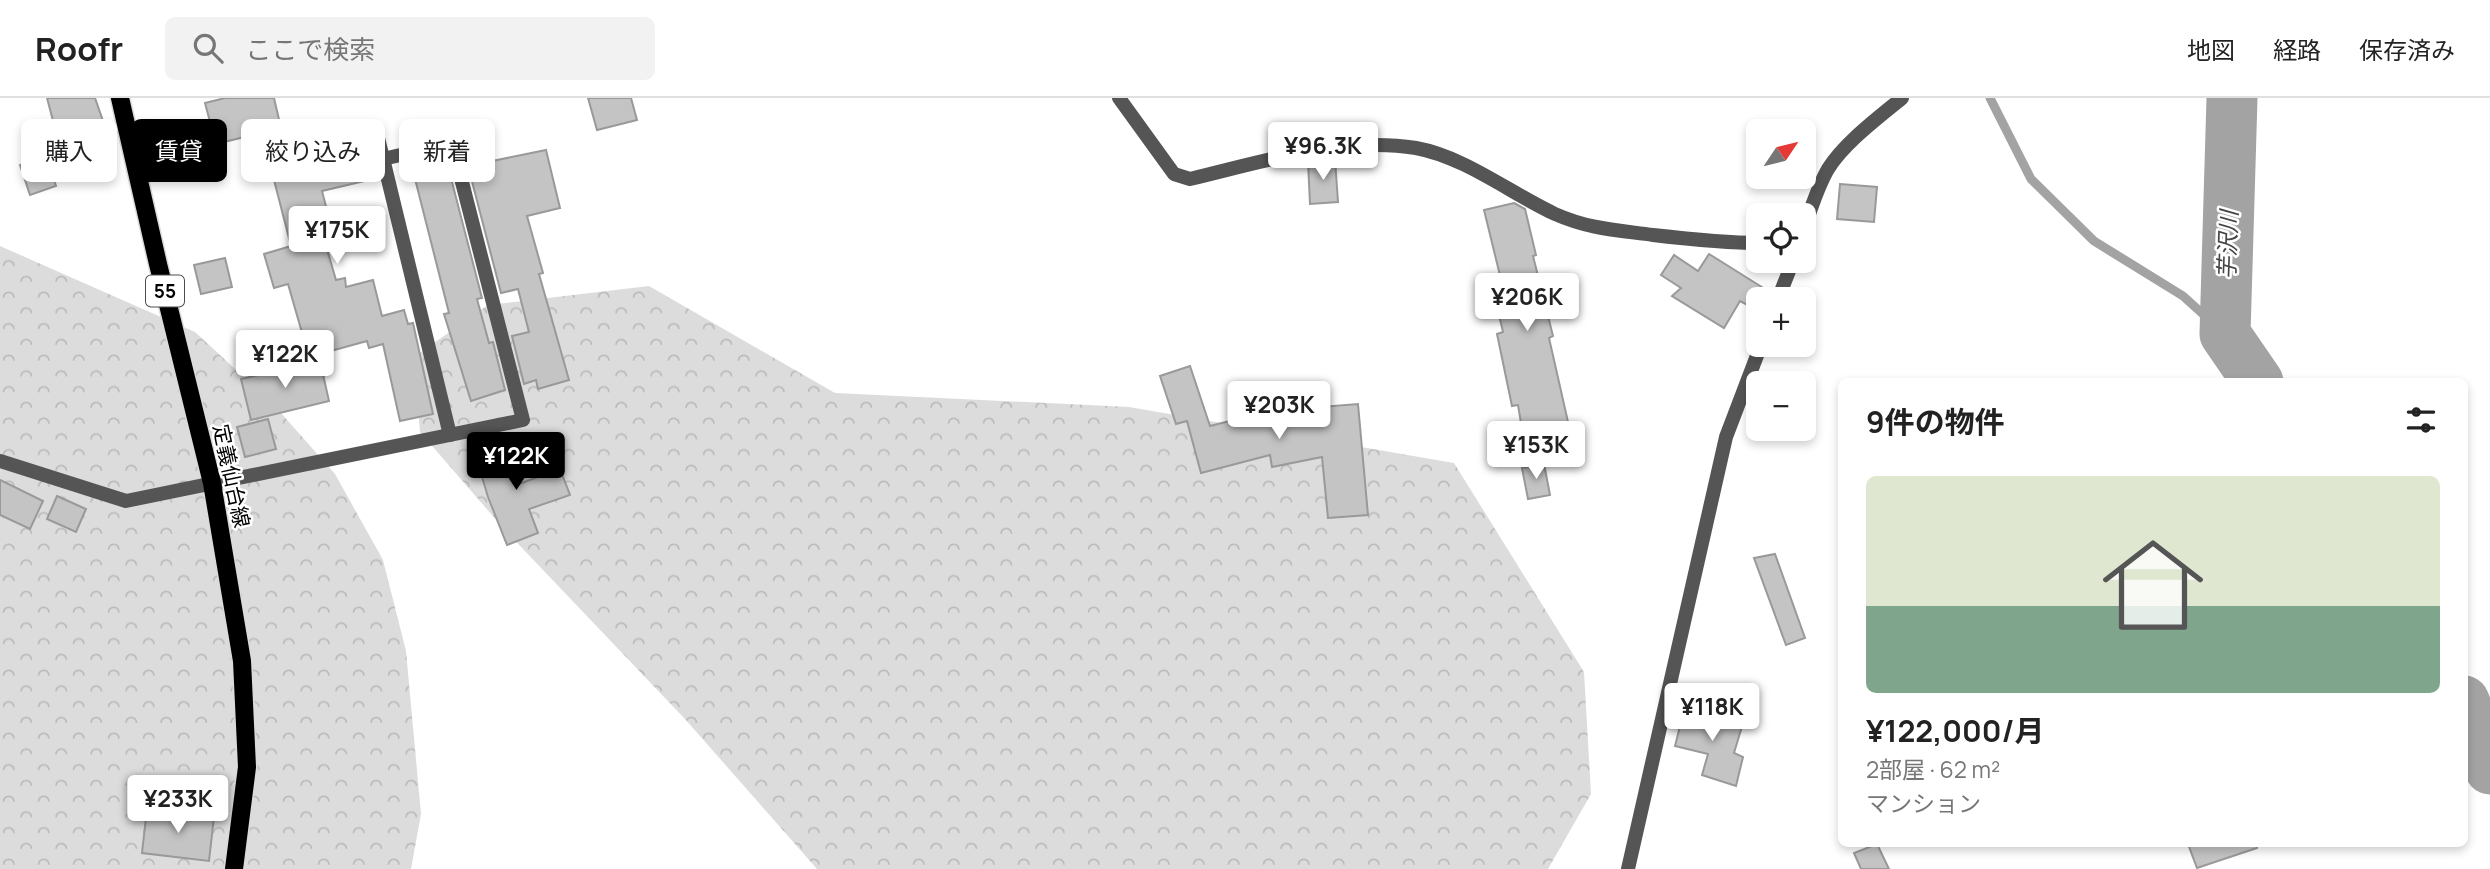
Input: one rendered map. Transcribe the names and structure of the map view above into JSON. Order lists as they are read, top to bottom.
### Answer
{
  "streets": {
    "main road": ["55", "定義仙台線"]
  },
  "water": ["芋沢川"],
  "north": "top right",
  "page": {
    "header": "Roofr",
    "search": "ここで検索",
    "nav": ["地図", "経路", "保存済み"],
    "map_buttons": ["+", "−"],
    "chip": [
      "購入",
      "賃貸",
      "絞り込み",
      "新着"
    ],
    "price": [
      "¥96.3K",
      "¥175K",
      "¥206K",
      "¥122K",
      "¥203K",
      "¥153K",
      "¥122K",
      "¥118K",
      "¥233K"
    ],
    "heading": "9件の物件",
    "list": [
      {
        "name": "¥122,000/月",
        "note": "2部屋 · 62 m² · マンション"
      }
    ]
  }
}
